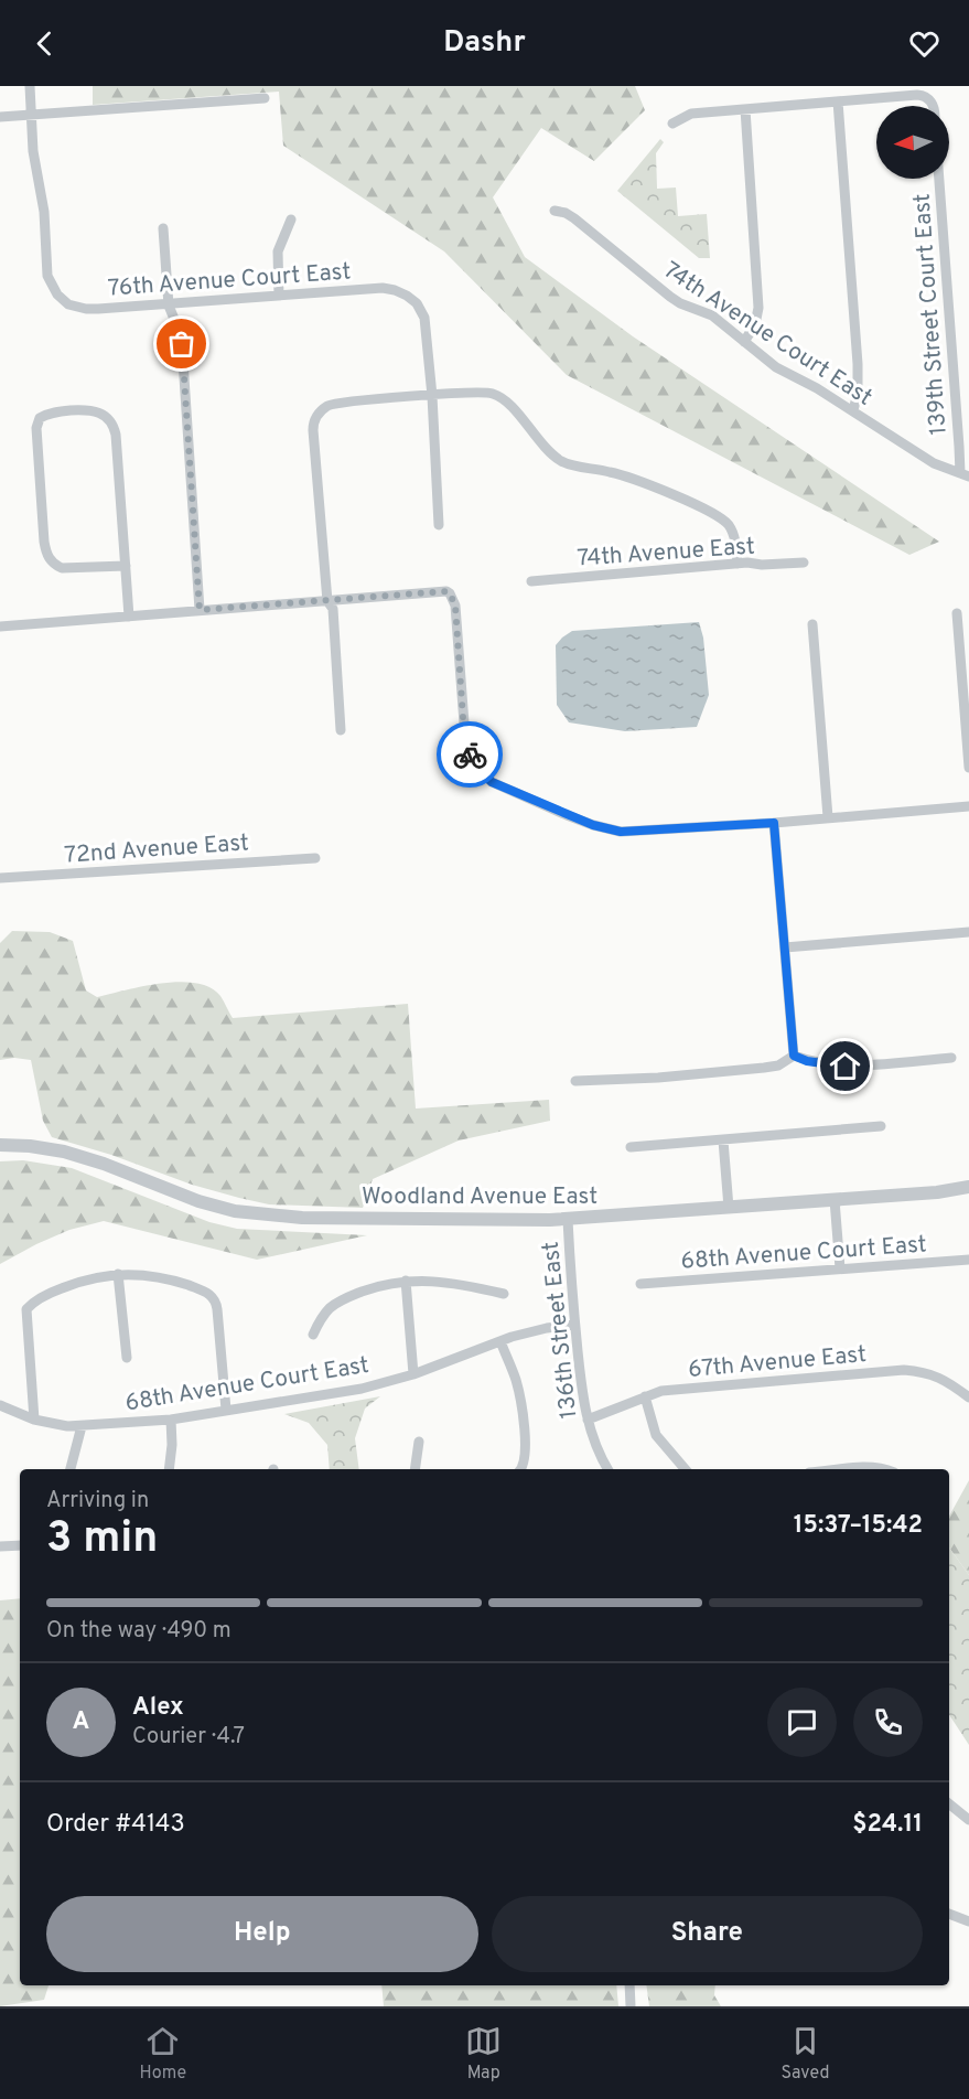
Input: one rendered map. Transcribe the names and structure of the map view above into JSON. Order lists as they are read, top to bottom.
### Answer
{
  "streets": {
    "street": [
      "76th Avenue Court East",
      "139th Street Court East",
      "74th Avenue Court East",
      "74th Avenue East",
      "72nd Avenue East",
      "Woodland Avenue East",
      "68th Avenue Court East",
      "136th Street East",
      "67th Avenue East"
    ]
  },
  "crossings": [
    ["139th Street Court East", "74th Avenue Court East"],
    ["Woodland Avenue East", "136th Street East"],
    ["68th Avenue Court East", "136th Street East"],
    ["136th Street East", "67th Avenue East"]
  ],
  "north": "left",
  "page": {
    "header": "Dashr",
    "heading": ["3 min", "Arriving in", "15:37–15:42"],
    "panel": [
      "Alex",
      "Courier · 4.7",
      "Order #4143",
      "$24.11"
    ],
    "bar": "On the way · 490 m",
    "round": "A",
    "buttons": ["Help", "Share"],
    "tabs": ["Home", "Map", "Saved"]
  }
}
